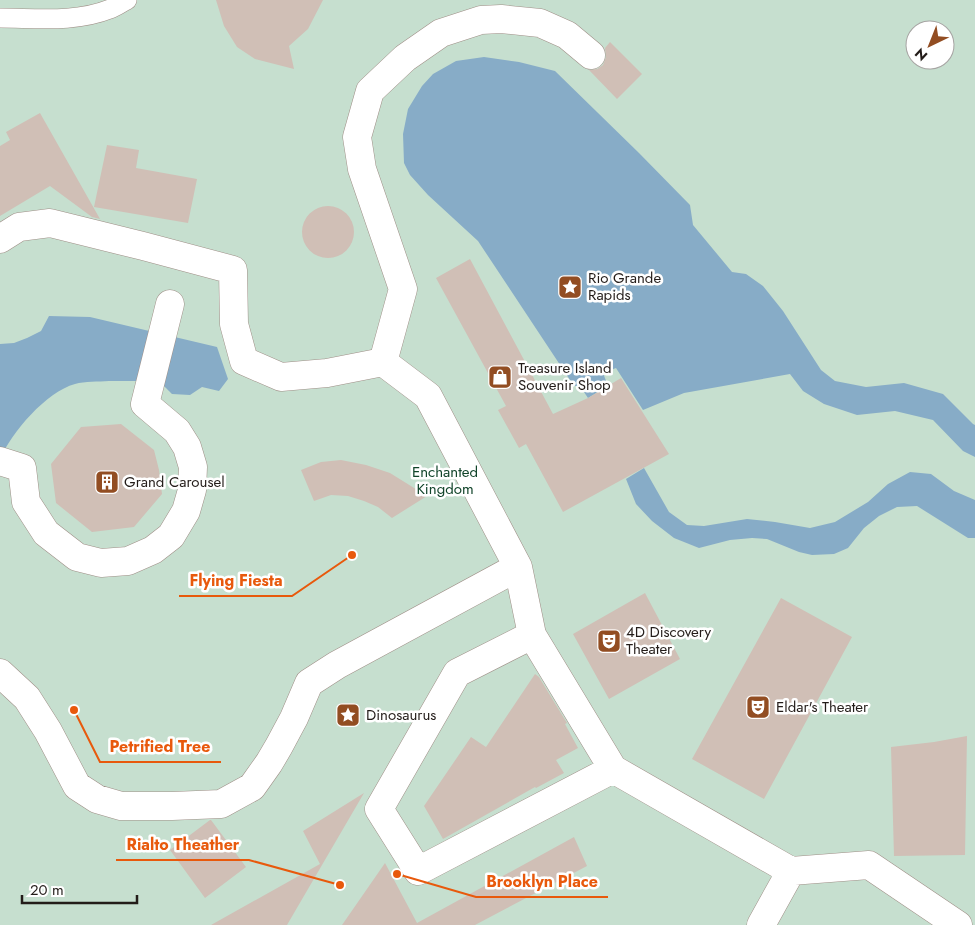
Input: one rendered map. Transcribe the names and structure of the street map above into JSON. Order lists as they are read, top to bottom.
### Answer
{
  "parks": ["Enchanted Kingdom"],
  "places": {
    "place": ["Rio Grande Rapids", "Dinosaurus"],
    "shop": ["Treasure Island Souvenir Shop"],
    "building": ["Grand Carousel"],
    "other": [
      "Flying Fiesta",
      "Petrified Tree",
      "Brooklyn Place",
      "Rialto Theather"
    ],
    "theatre": ["4D Discovery Theater", "Eldar's Theater"]
  },
  "scale_bar": "20 m",
  "north": "bottom left"
}
